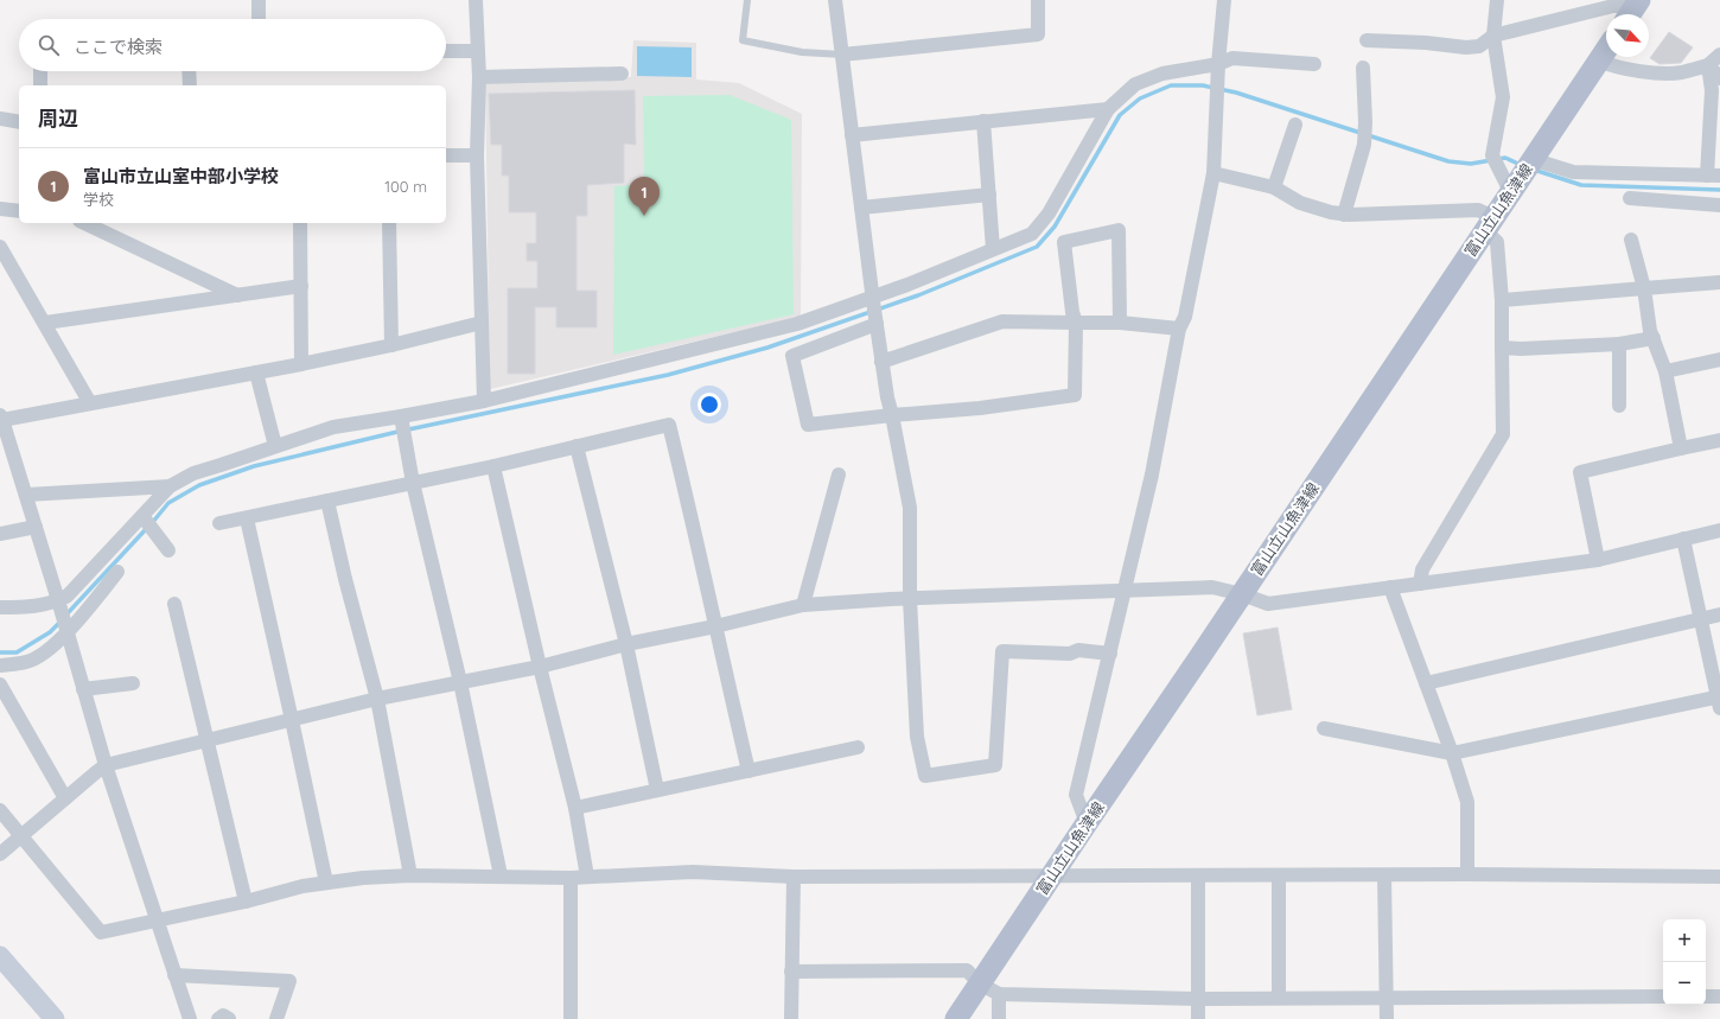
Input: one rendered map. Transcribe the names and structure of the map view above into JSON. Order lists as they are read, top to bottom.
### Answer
{
  "streets": {
    "main road": ["富山立山魚津線"]
  },
  "north": "bottom right",
  "page": {
    "search": "ここで検索",
    "heading": "周辺",
    "list": [
      {
        "mark": "1",
        "name": "富山市立山室中部小学校",
        "note": "学校",
        "value": "100 m"
      }
    ],
    "pins": "1",
    "map_buttons": ["+", "−"]
  }
}
